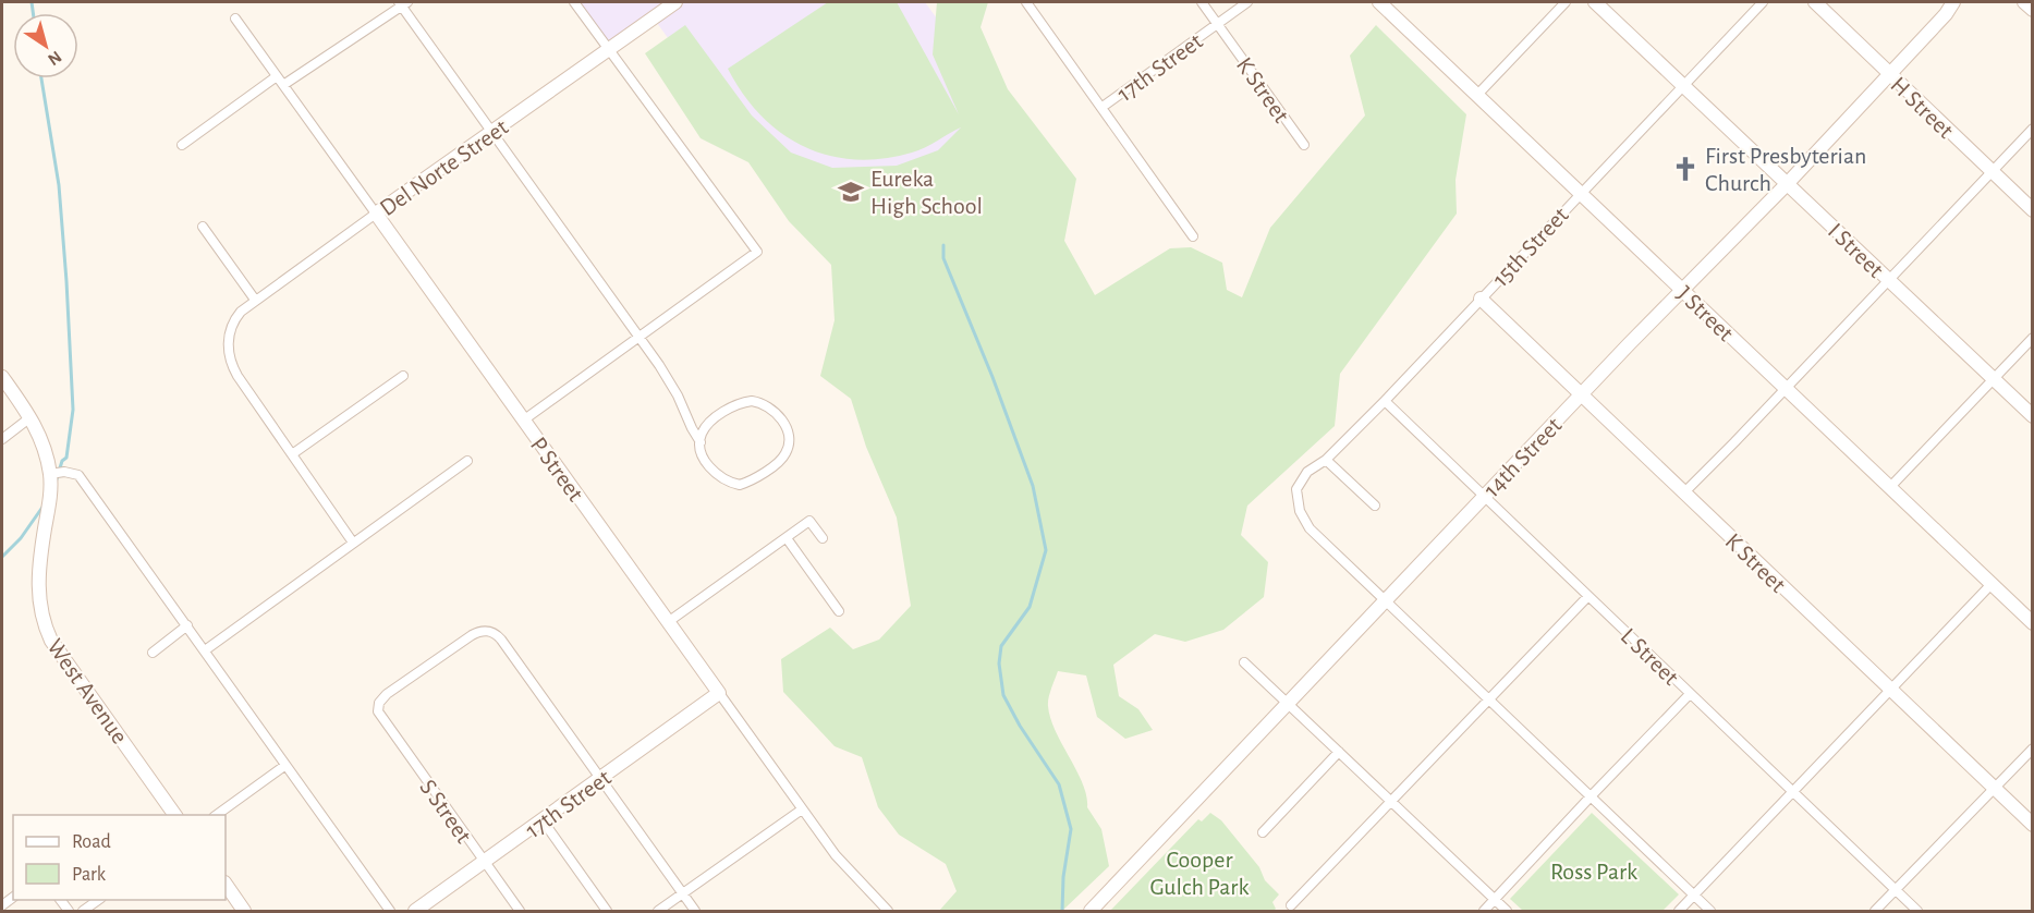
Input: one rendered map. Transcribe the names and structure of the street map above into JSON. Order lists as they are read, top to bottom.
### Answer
{
  "streets": {
    "street": [
      "17th Street",
      "K Street",
      "H Street",
      "Del Norte Street",
      "15th Street",
      "I Street",
      "J Street",
      "14th Street",
      "P Street",
      "L Street",
      "West Avenue",
      "S Street"
    ]
  },
  "crossings": [
    ["17th Street", "K Street"],
    ["17th Street", "P Street"],
    ["17th Street", "S Street"],
    ["K Street", "15th Street"],
    ["K Street", "14th Street"],
    ["H Street", "14th Street"],
    ["Del Norte Street", "P Street"],
    ["15th Street", "I Street"],
    ["15th Street", "J Street"],
    ["15th Street", "14th Street"],
    ["15th Street", "L Street"],
    ["I Street", "14th Street"],
    ["J Street", "14th Street"],
    ["14th Street", "L Street"]
  ],
  "parks": ["Cooper Gulch Park", "Ross Park"],
  "places": {
    "church": ["First Presbyterian Church"],
    "school or university": ["Eureka High School"]
  },
  "legend": ["Road", "Park"],
  "north": "bottom right"
}
